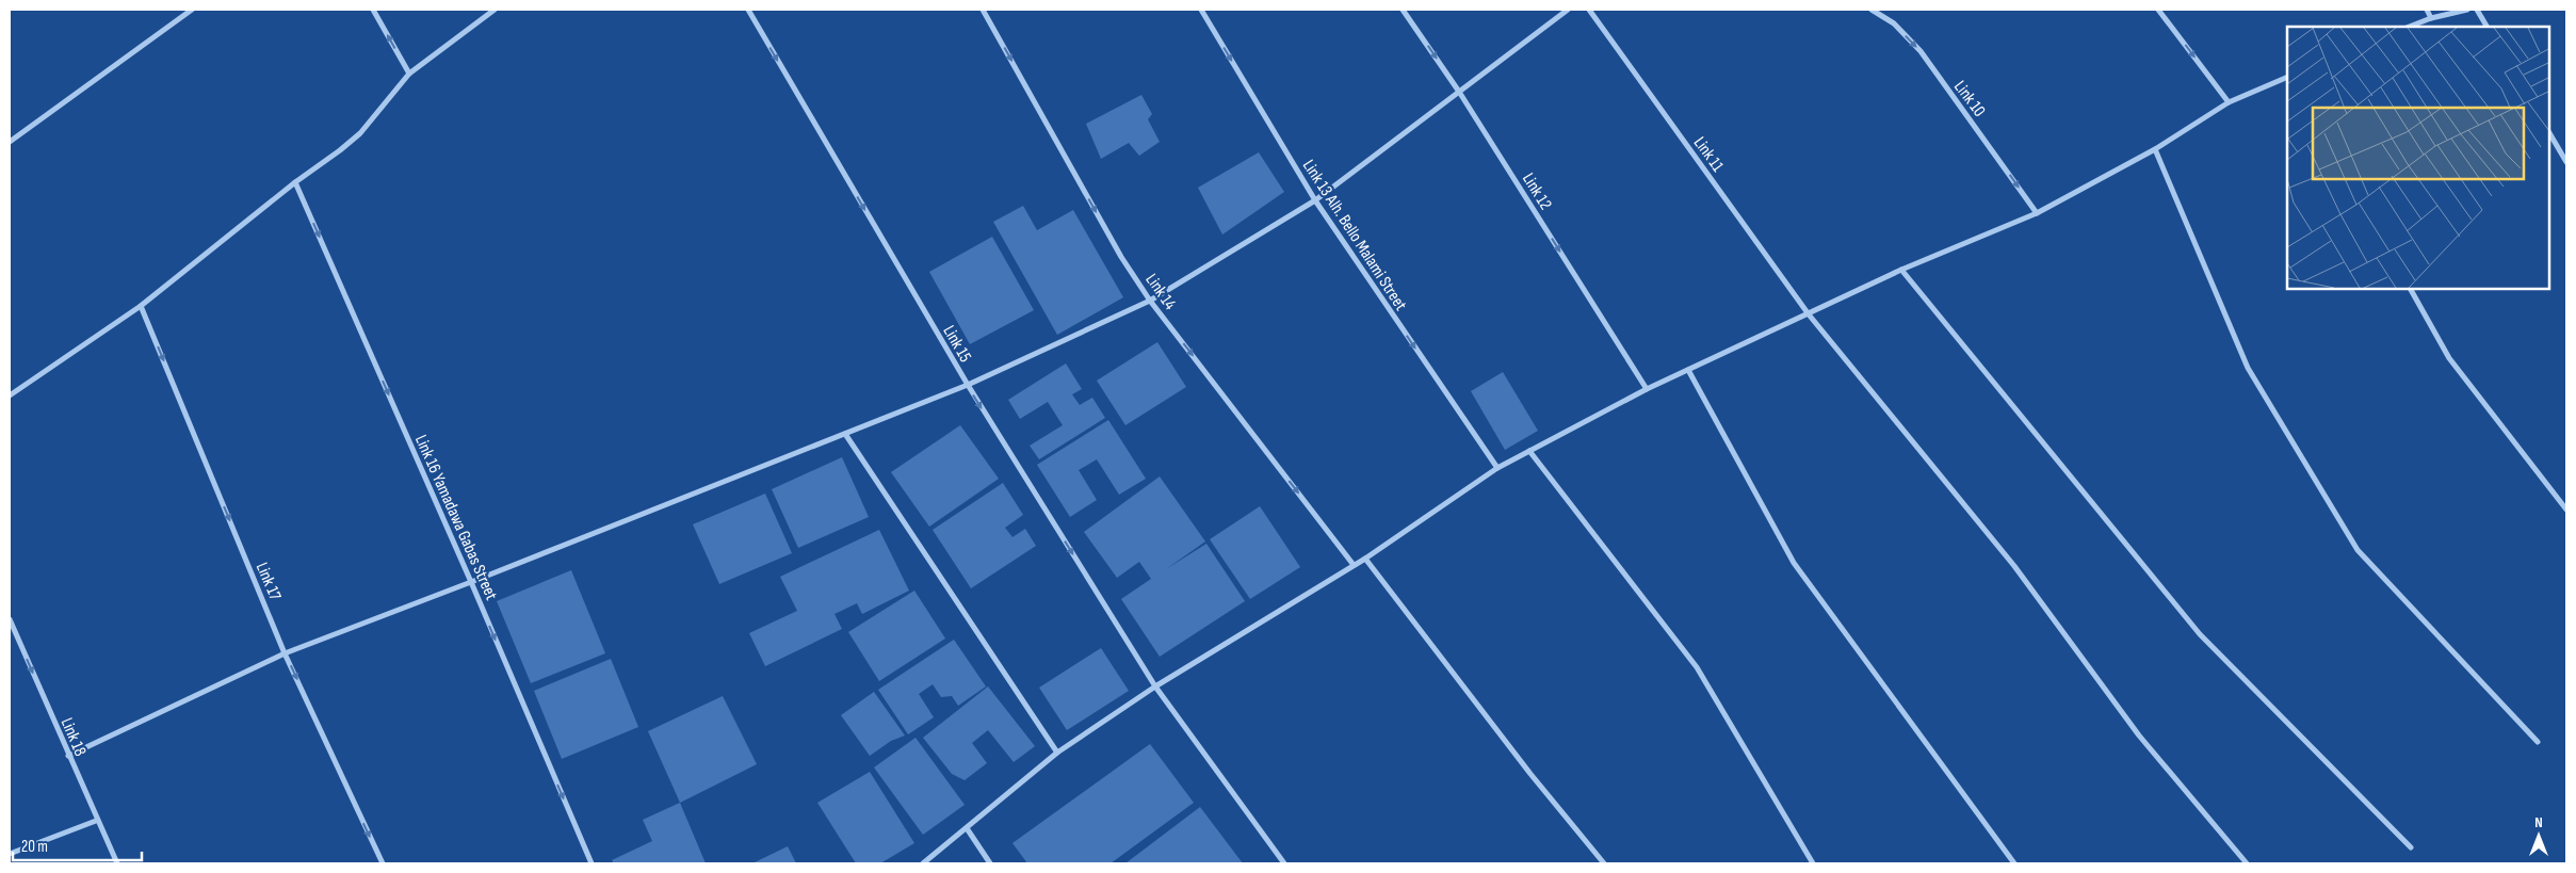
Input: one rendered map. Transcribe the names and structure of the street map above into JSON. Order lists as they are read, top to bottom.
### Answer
{
  "streets": {
    "street": [
      "Link 10",
      "Link 11",
      "Link 12",
      "Link 13 Alh. Bello Malami Street",
      "Link 14",
      "Link 15",
      "Link 16 Yamadawa Gabas Street",
      "Link 17",
      "Link 18"
    ]
  },
  "one_way": [
    "Link 10",
    "Link 12",
    "Link 13 Alh. Bello Malami Street",
    "Link 14",
    "Link 15",
    "Link 16 Yamadawa Gabas Street",
    "Link 17",
    "Link 18"
  ],
  "scale_bar": "20 m",
  "north": "top"
}
